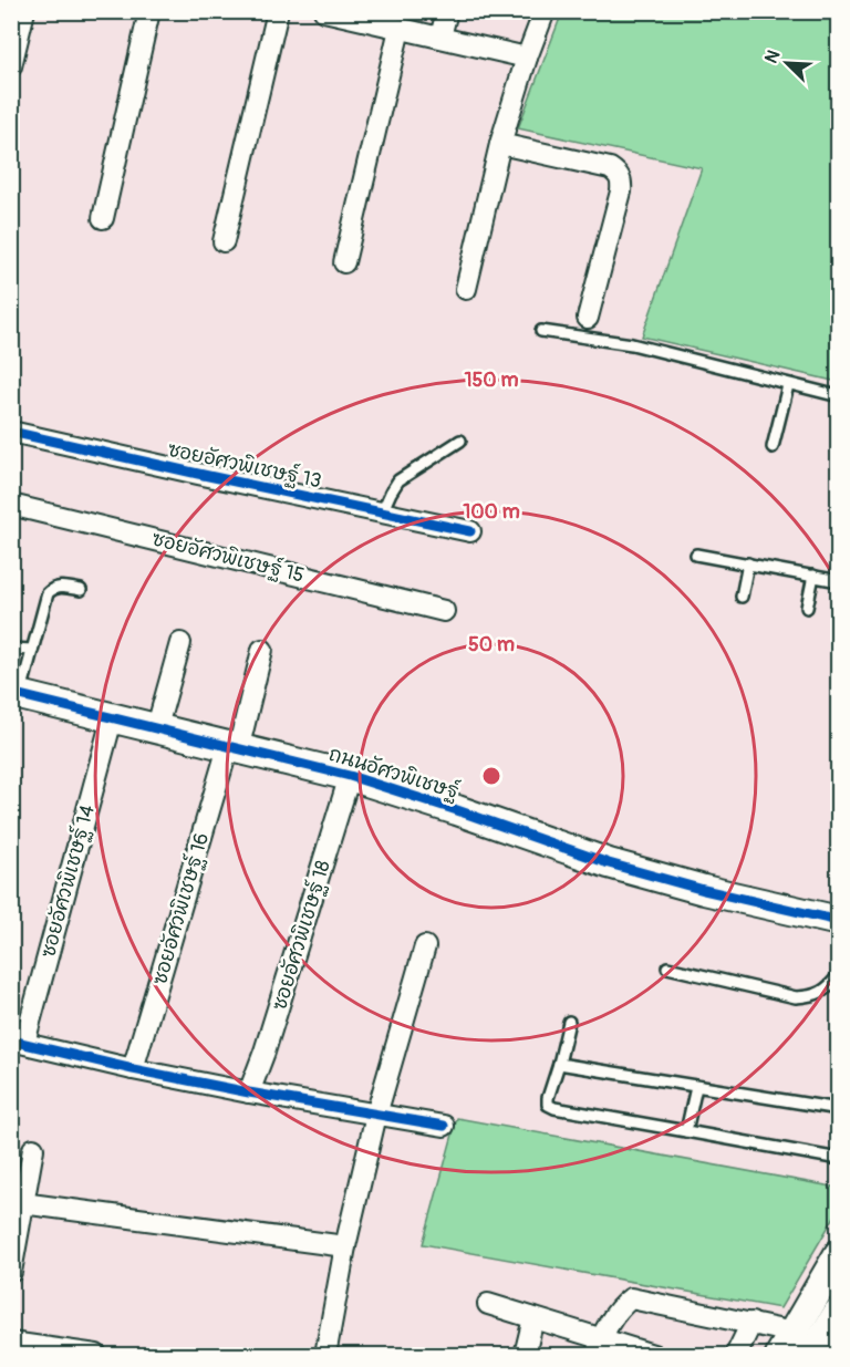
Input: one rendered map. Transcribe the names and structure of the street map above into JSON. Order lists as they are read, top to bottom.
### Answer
{
  "streets": {
    "street": [
      "ซอยอัศวพิเชษฐ์ 13",
      "ซอยอัศวพิเชษฐ์ 15",
      "ถนนอัศวพิเชษฐ์",
      "ซอยอัศวพิเชษฐ์ 14",
      "ซอยอัศวพิเชษฐ์ 16",
      "ซอยอัศวพิเชษฐ์ 18"
    ]
  },
  "crossings": [
    ["ถนนอัศวพิเชษฐ์", "ซอยอัศวพิเชษฐ์ 14"],
    ["ถนนอัศวพิเชษฐ์", "ซอยอัศวพิเชษฐ์ 16"],
    ["ถนนอัศวพิเชษฐ์", "ซอยอัศวพิเชษฐ์ 18"]
  ],
  "north": "top left",
  "rings": ["150 m", "100 m", "50 m"]
}
